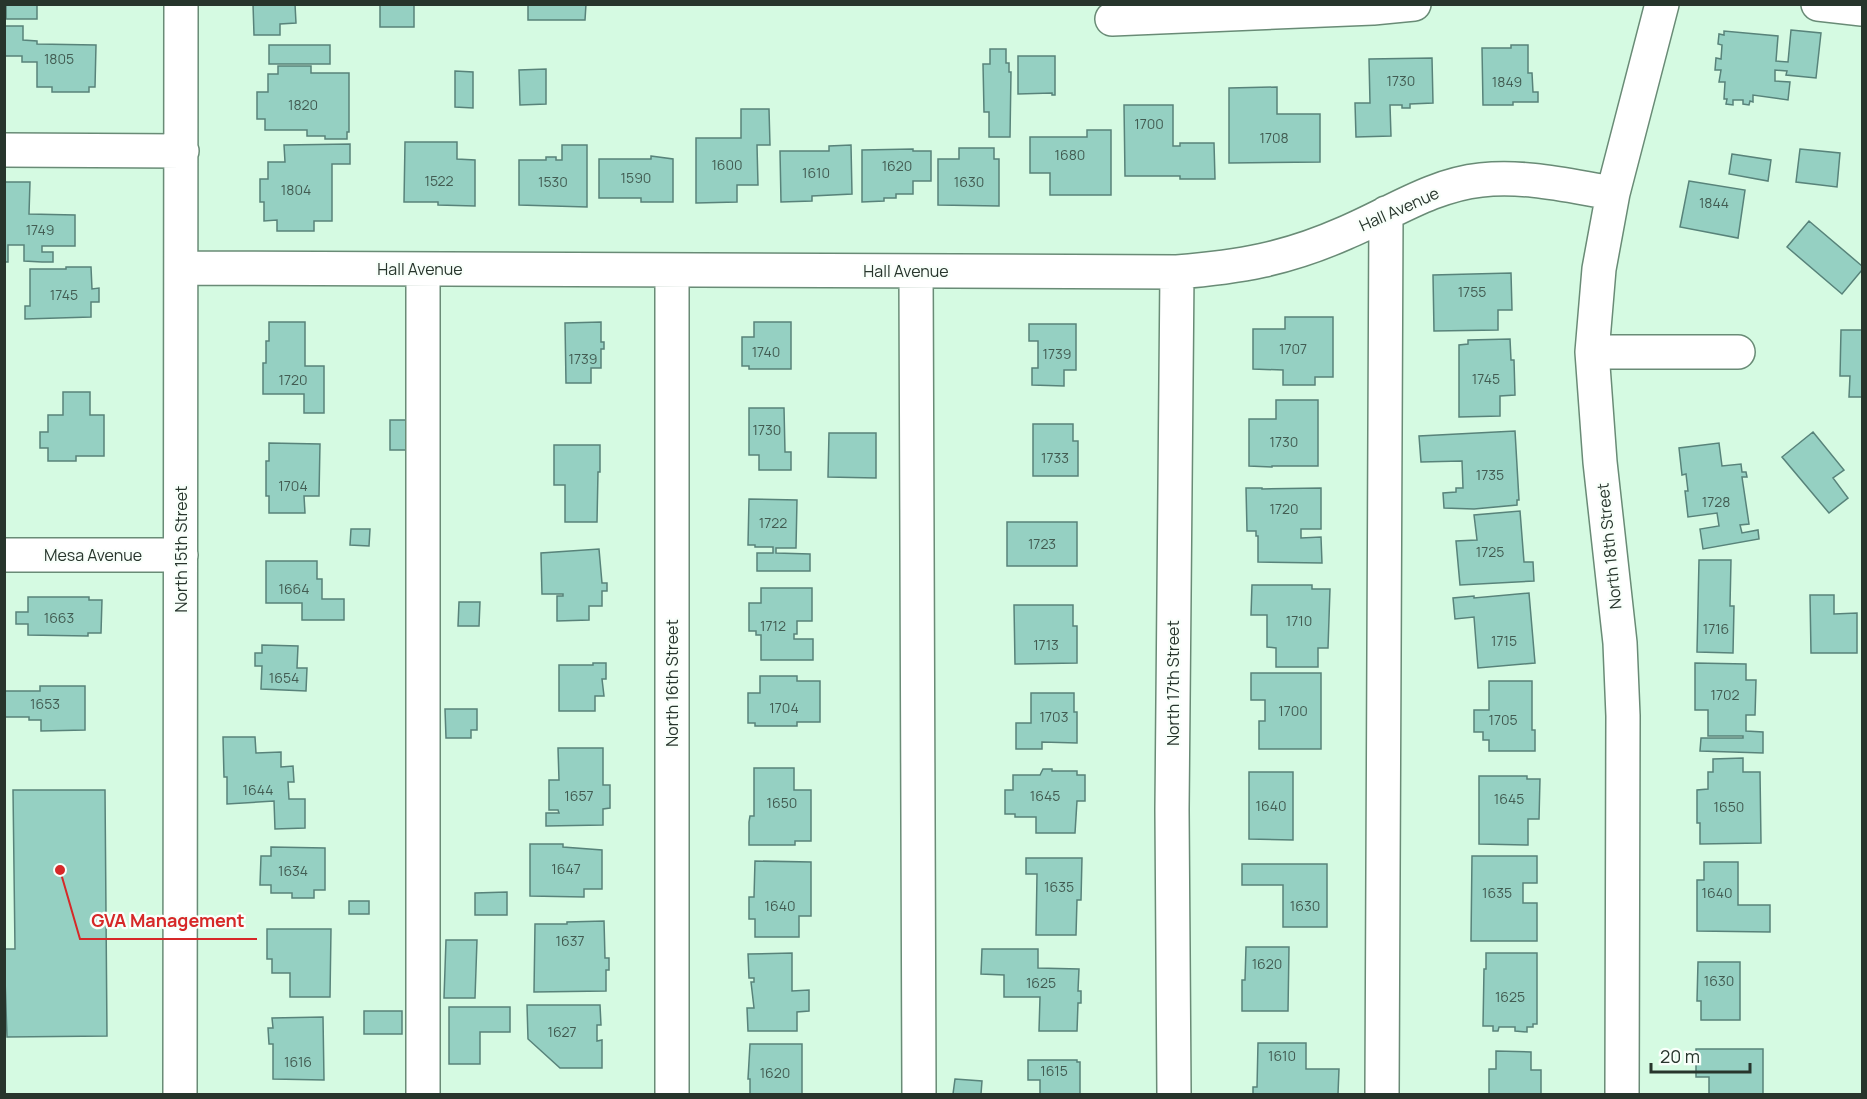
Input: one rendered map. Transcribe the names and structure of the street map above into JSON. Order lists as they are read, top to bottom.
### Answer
{
  "streets": {
    "street": [
      "Hall Avenue",
      "North 18th Street",
      "North 15th Street",
      "Mesa Avenue",
      "North 16th Street",
      "North 17th Street"
    ]
  },
  "crossings": [
    ["Hall Avenue", "North 18th Street"],
    ["Hall Avenue", "North 15th Street"],
    ["Hall Avenue", "North 16th Street"],
    ["Hall Avenue", "North 17th Street"],
    ["North 15th Street", "Mesa Avenue"]
  ],
  "places": ["GVA Management"],
  "house_numbers": [
    "1805",
    "1730",
    "1849",
    "1820",
    "1700",
    "1708",
    "1680",
    "1600",
    "1620",
    "1610",
    "1590",
    "1522",
    "1530",
    "1630",
    "1804",
    "1844",
    "1749",
    "1755",
    "1745",
    "1707",
    "1740",
    "1739",
    "1739",
    "1745",
    "1720",
    "1730",
    "1730",
    "1733",
    "1735",
    "1704",
    "1728",
    "1720",
    "1722",
    "1723",
    "1725",
    "1664",
    "1663",
    "1710",
    "1712",
    "1716",
    "1715",
    "1713",
    "1654",
    "1702",
    "1653",
    "1704",
    "1700",
    "1703",
    "1705",
    "1644",
    "1657",
    "1645",
    "1645",
    "1650",
    "1640",
    "1650",
    "1647",
    "1634",
    "1635",
    "1635",
    "1640",
    "1640",
    "1630",
    "1637",
    "1620",
    "1630",
    "1625",
    "1625",
    "1627",
    "1610",
    "1616",
    "1615",
    "1620"
  ],
  "scale_bar": "20 m"
}
